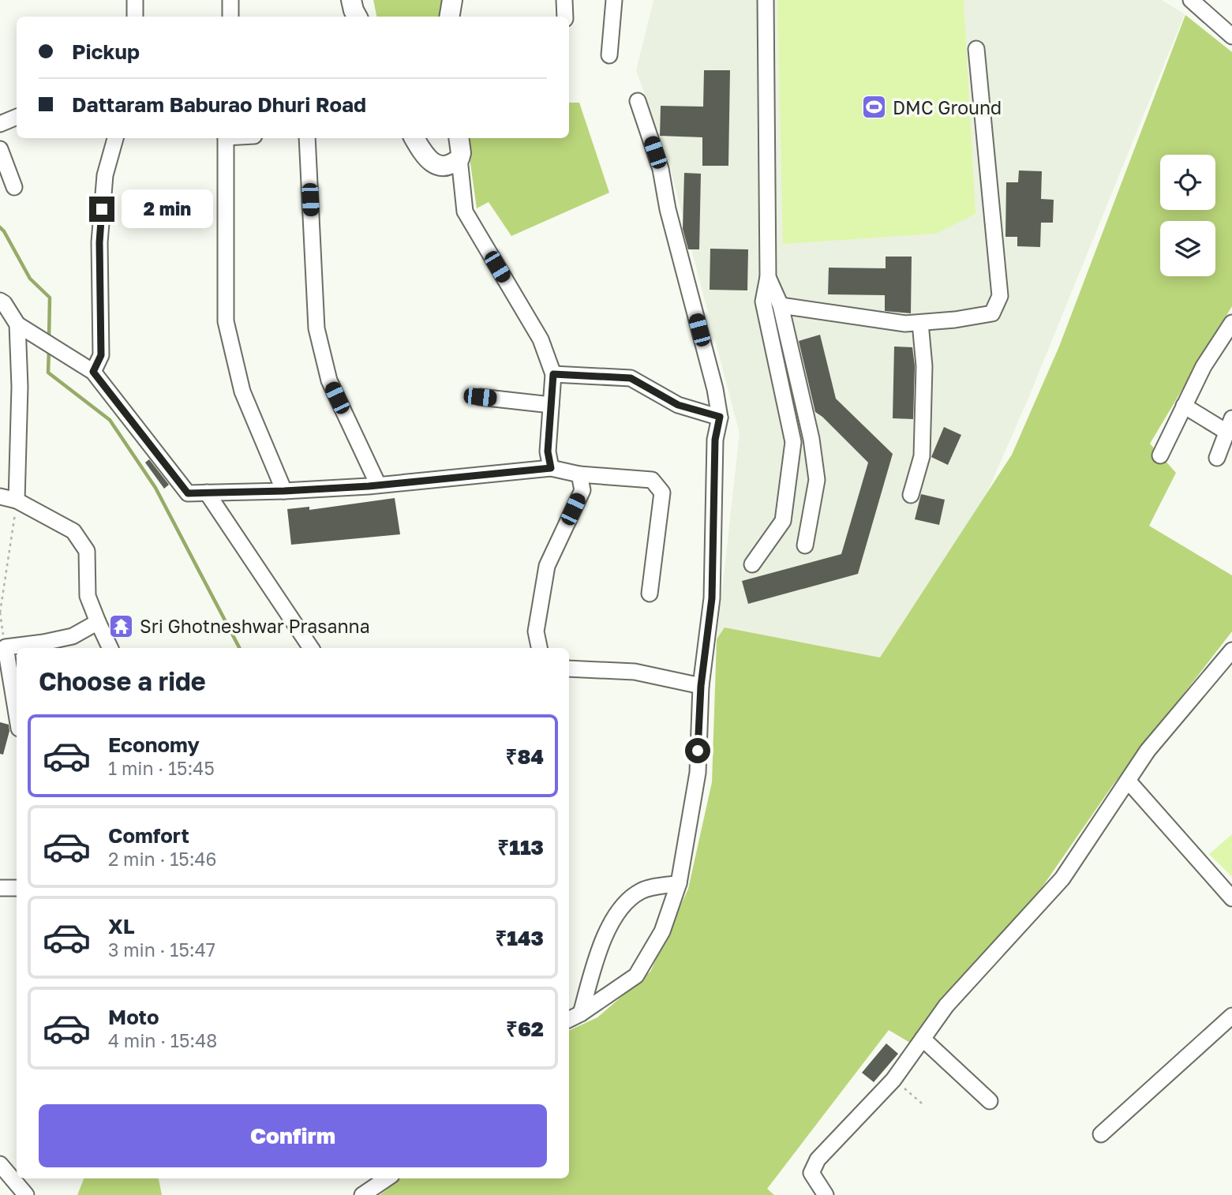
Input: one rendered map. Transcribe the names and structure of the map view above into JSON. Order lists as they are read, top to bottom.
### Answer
{
  "places": {
    "sports": ["DMC Ground"],
    "temple": ["Sri Ghotneshwar Prasanna"]
  },
  "page": {
    "banner": ["Pickup", "Dattaram Baburao Dhuri Road"],
    "bubble": "2 min",
    "heading": "Choose a ride",
    "list": [
      {
        "name": "Economy",
        "note": "1 min · 15:45",
        "value": "₹84"
      },
      {
        "name": "Comfort",
        "note": "2 min · 15:46",
        "value": "₹113"
      },
      {
        "name": "XL",
        "note": "3 min · 15:47",
        "value": "₹143"
      },
      {
        "name": "Moto",
        "note": "4 min · 15:48",
        "value": "₹62"
      }
    ],
    "buttons": "Confirm"
  }
}
